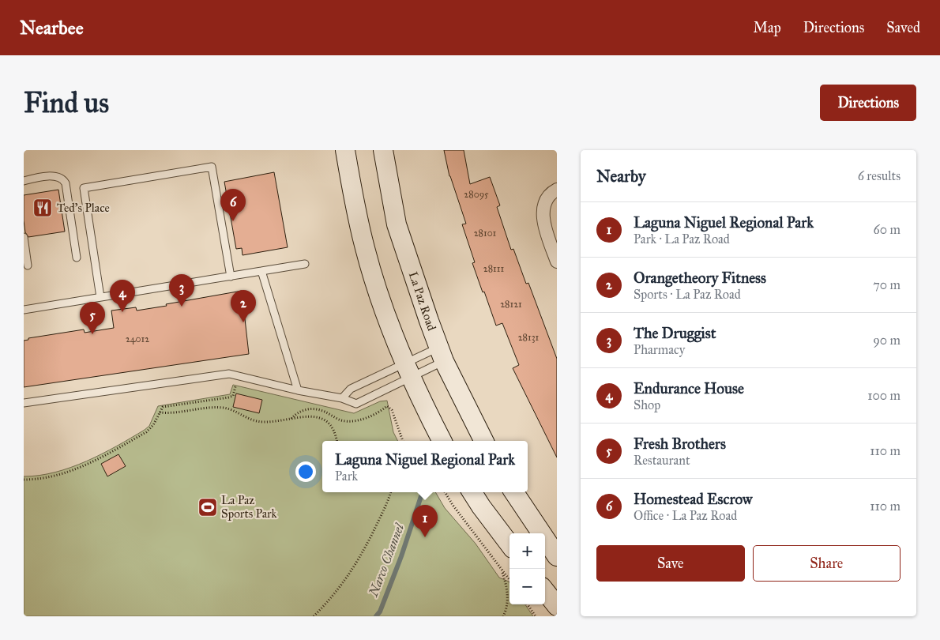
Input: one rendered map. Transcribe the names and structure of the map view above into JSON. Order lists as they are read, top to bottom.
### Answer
{
  "streets": {
    "main road": ["La Paz Road"]
  },
  "water": ["Narco Channel"],
  "places": {
    "restaurant": ["Ted's Place"],
    "sports": ["La Paz Sports Park"]
  },
  "house_numbers": [
    "28095",
    "28101",
    "28111",
    "28121",
    "28131",
    "24012"
  ],
  "page": {
    "header": "Nearbee",
    "nav": ["Map", "Directions", "Saved"],
    "buttons": [
      "Directions",
      ["Save", "Share"]
    ],
    "title": "Find us",
    "heading": ["Nearby", "6 results"],
    "pins": [
      "6",
      "3",
      "4",
      "2",
      "5",
      "1"
    ],
    "list": [
      {
        "mark": "1",
        "name": "Laguna Niguel Regional Park",
        "note": "Park · La Paz Road",
        "value": "60 m"
      },
      {
        "mark": "2",
        "name": "Orangetheory Fitness",
        "note": "Sports · La Paz Road",
        "value": "70 m"
      },
      {
        "mark": "3",
        "name": "The Druggist",
        "note": "Pharmacy",
        "value": "90 m"
      },
      {
        "mark": "4",
        "name": "Endurance House",
        "note": "Shop",
        "value": "100 m"
      },
      {
        "mark": "5",
        "name": "Fresh Brothers",
        "note": "Restaurant",
        "value": "110 m"
      },
      {
        "mark": "6",
        "name": "Homestead Escrow",
        "note": "Office · La Paz Road",
        "value": "110 m"
      }
    ],
    "popup": ["Laguna Niguel Regional Park", "Park"],
    "map_buttons": ["+", "−"]
  }
}
